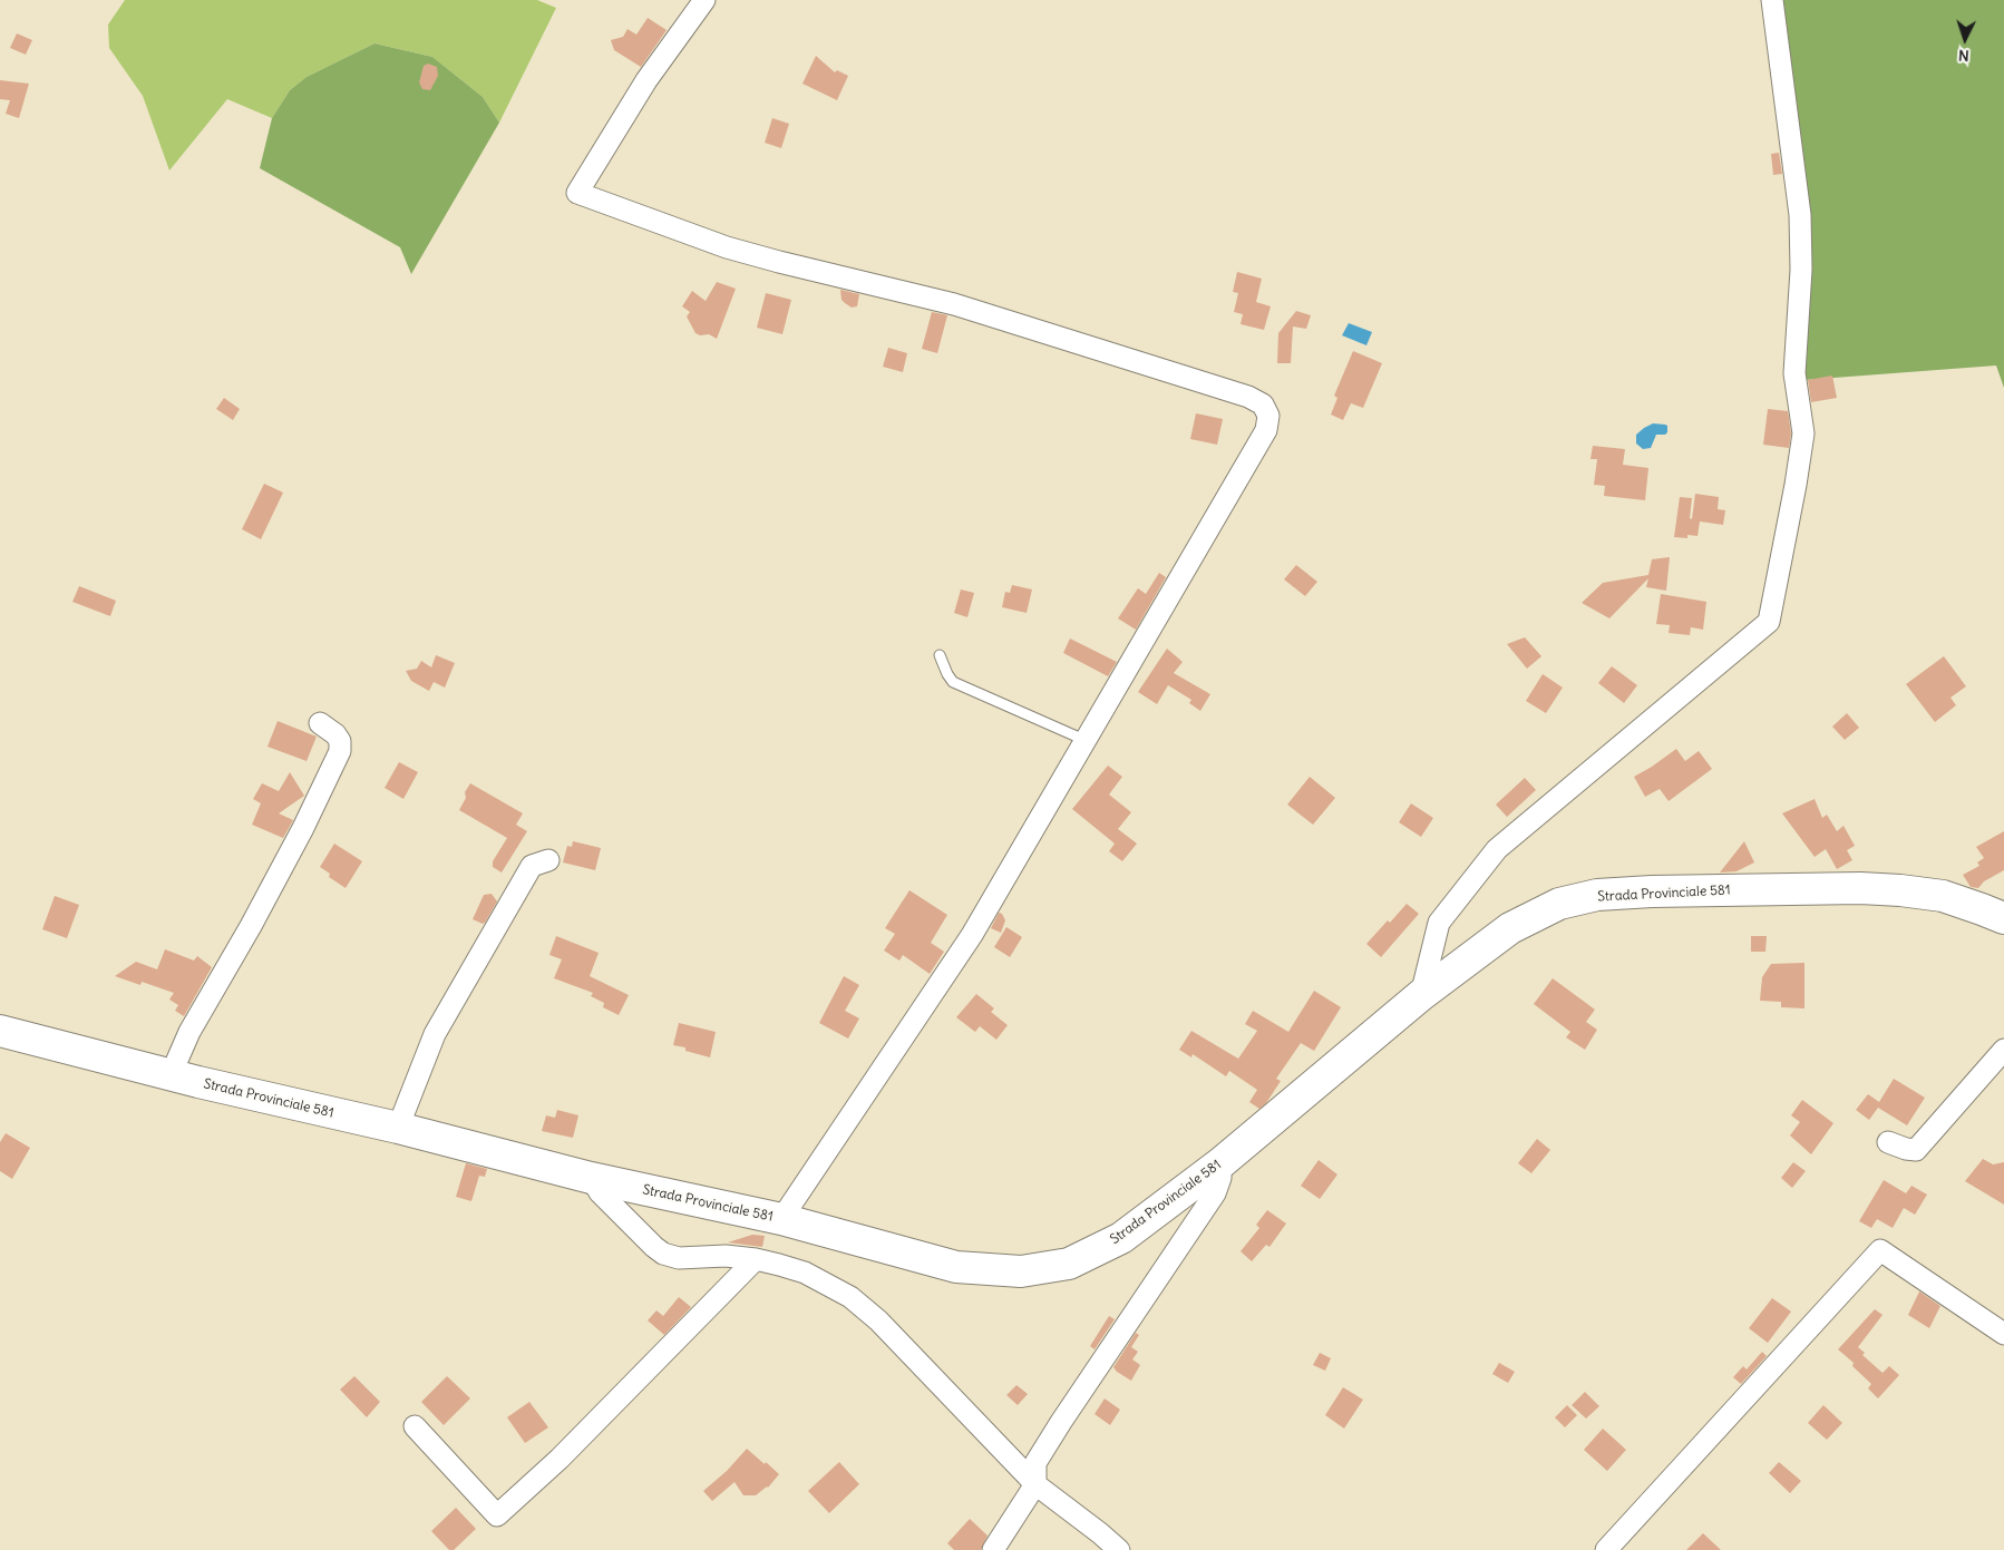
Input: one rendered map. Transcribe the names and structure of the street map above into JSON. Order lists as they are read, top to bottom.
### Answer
{
  "streets": {
    "main road": ["Strada Provinciale 581"]
  },
  "north": "bottom"
}
